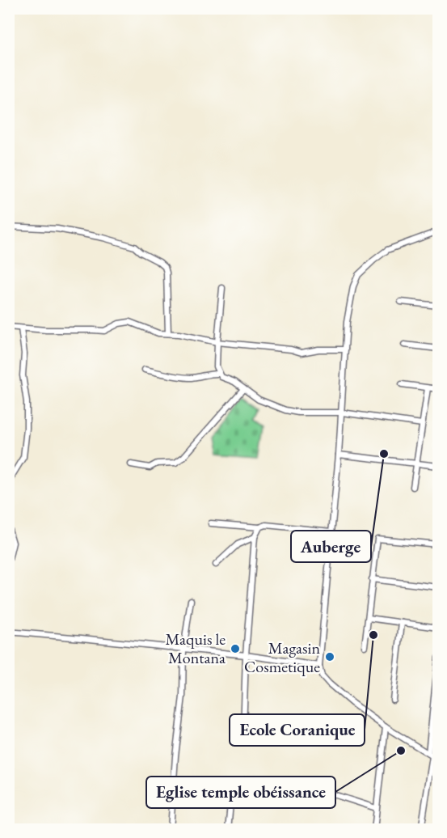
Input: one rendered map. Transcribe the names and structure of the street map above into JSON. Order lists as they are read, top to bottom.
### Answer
{
  "places": [
    "Auberge",
    "Ecole Coranique",
    "Maquis le Montana",
    "Magasin Cosmetique",
    "Eglise temple obéissance"
  ]
}
